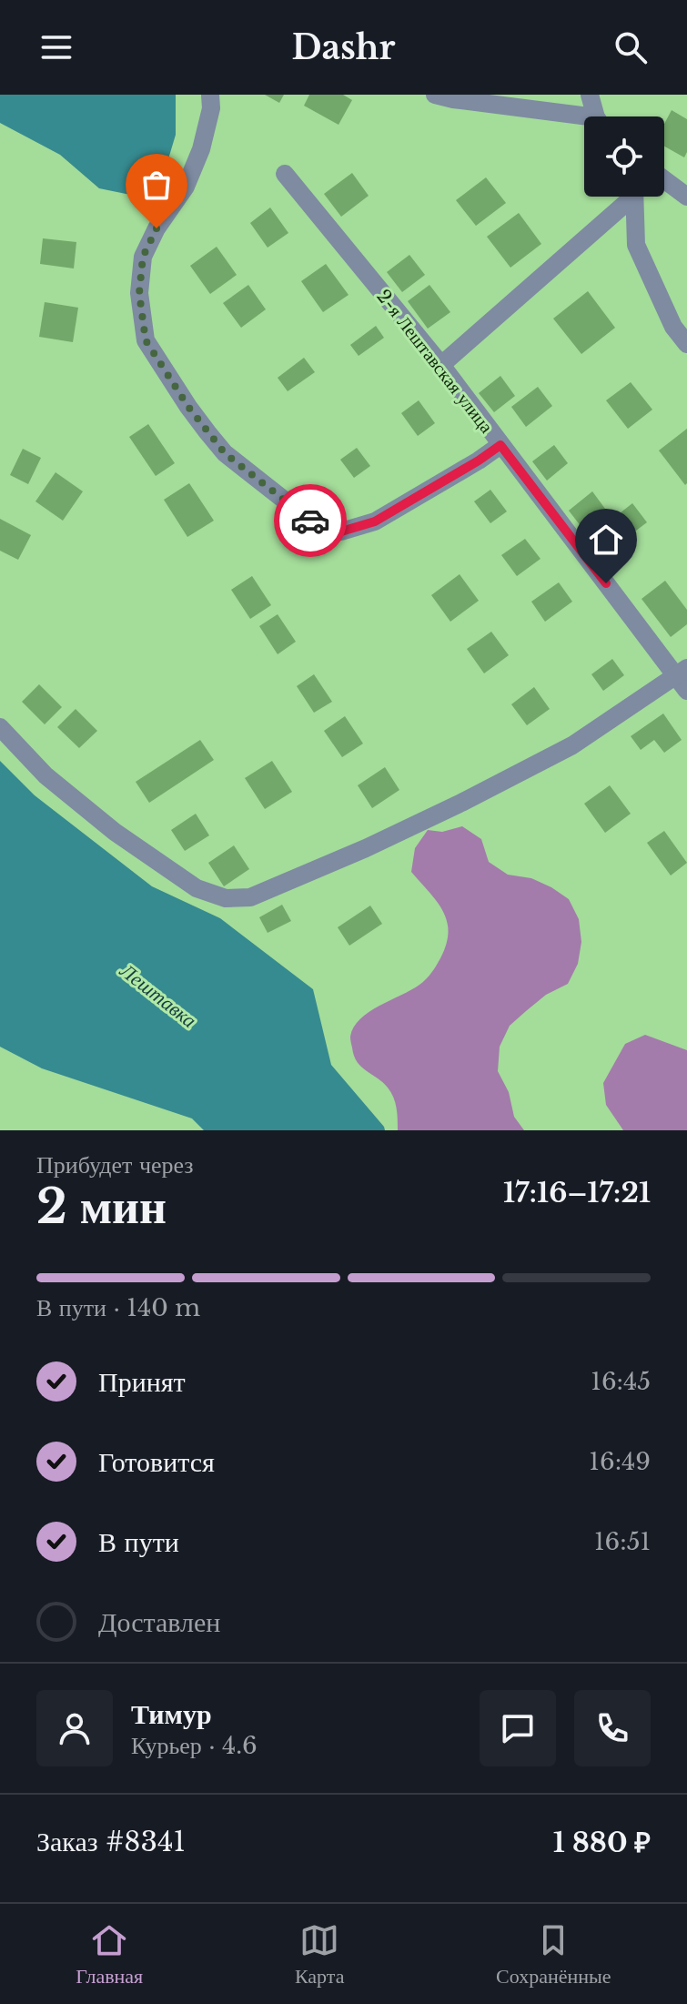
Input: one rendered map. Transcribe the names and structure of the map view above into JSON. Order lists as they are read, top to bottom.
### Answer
{
  "streets": {
    "street": ["2-я Лештавская улица"]
  },
  "water": ["Лештавка"],
  "page": {
    "header": "Dashr",
    "heading": ["2 мин", "Прибудет через", "17:16–17:21"],
    "panel": [
      "Тимур",
      "Курьер · 4.6",
      "Заказ #8341",
      "1 880 ₽"
    ],
    "bar": "В пути · 140 m",
    "list": [
      ["Принят", "16:45"],
      ["Готовится", "16:49"],
      ["В пути", "16:51"],
      "Доставлен"
    ],
    "tabs": ["Главная", "Карта", "Сохранённые"]
  }
}
